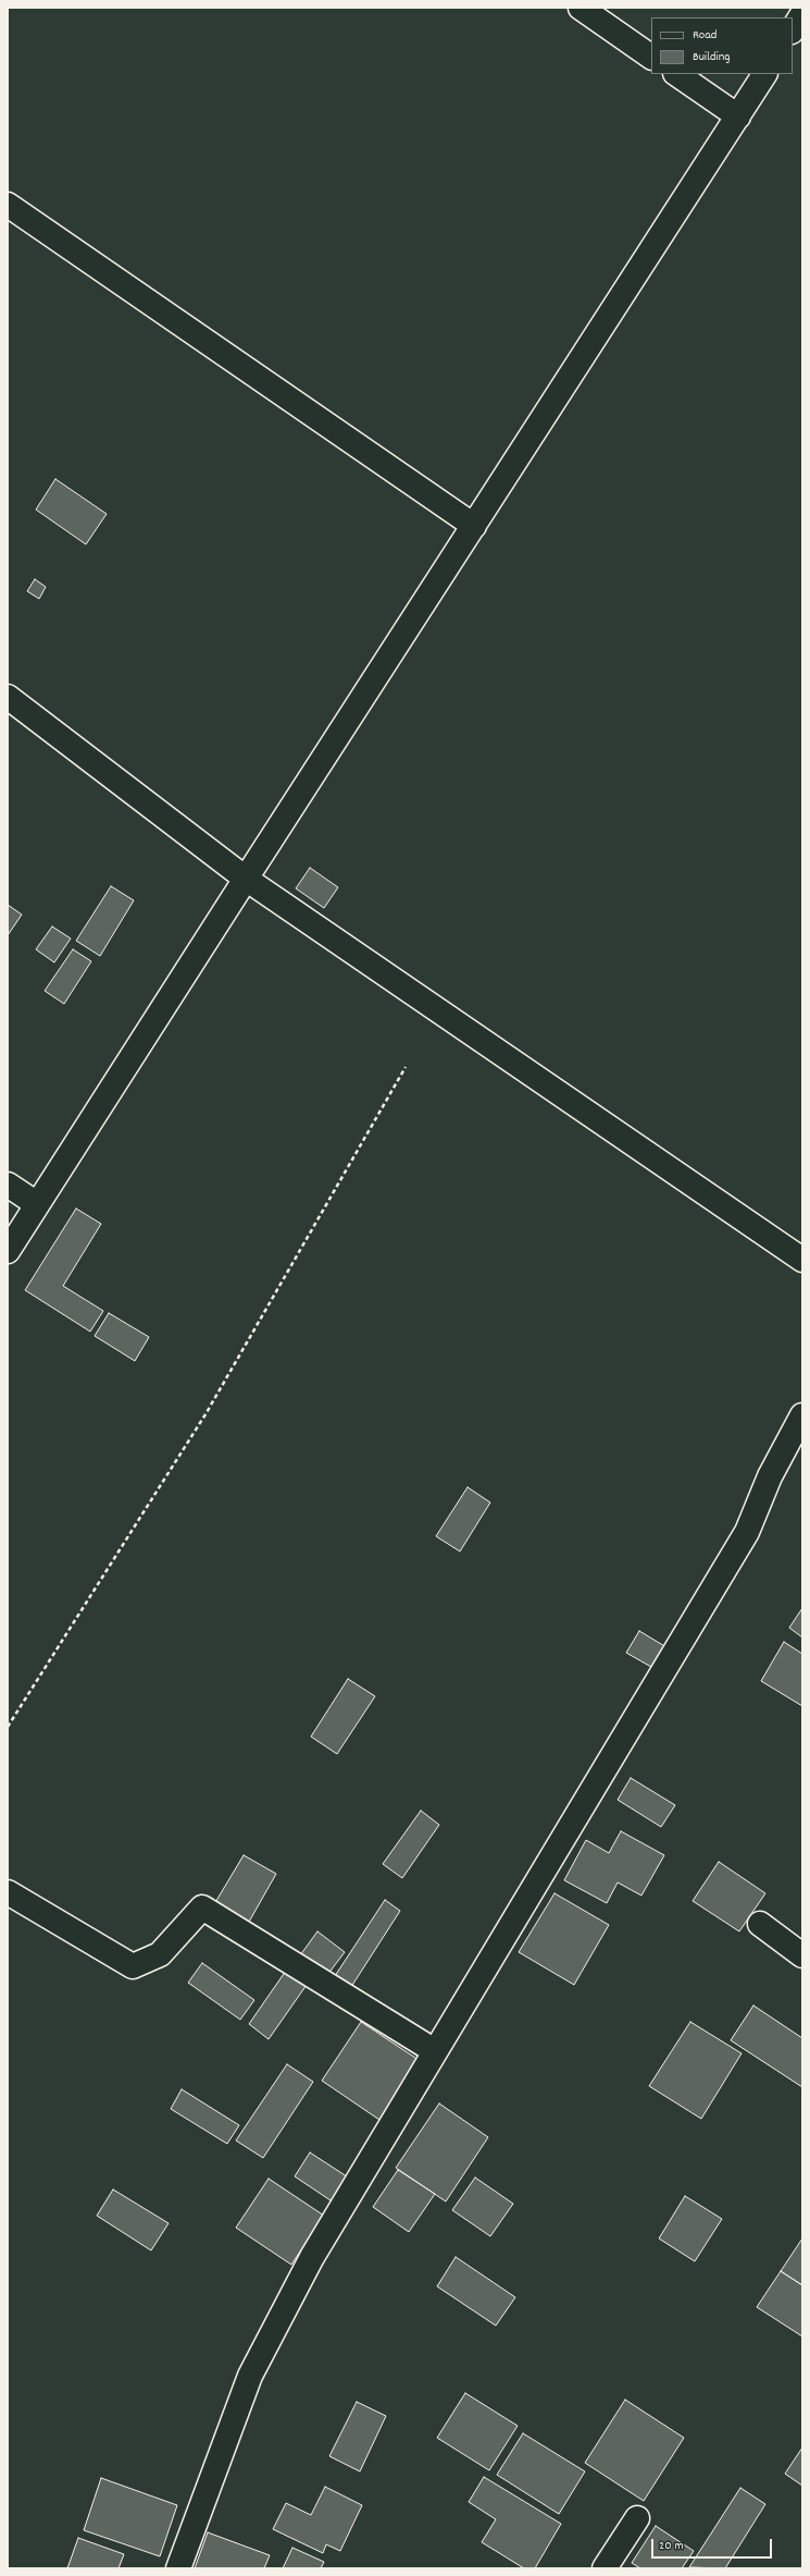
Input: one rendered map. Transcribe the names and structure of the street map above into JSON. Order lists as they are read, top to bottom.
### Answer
{
  "legend": ["Road", "Building"],
  "scale_bar": "20 m"
}
